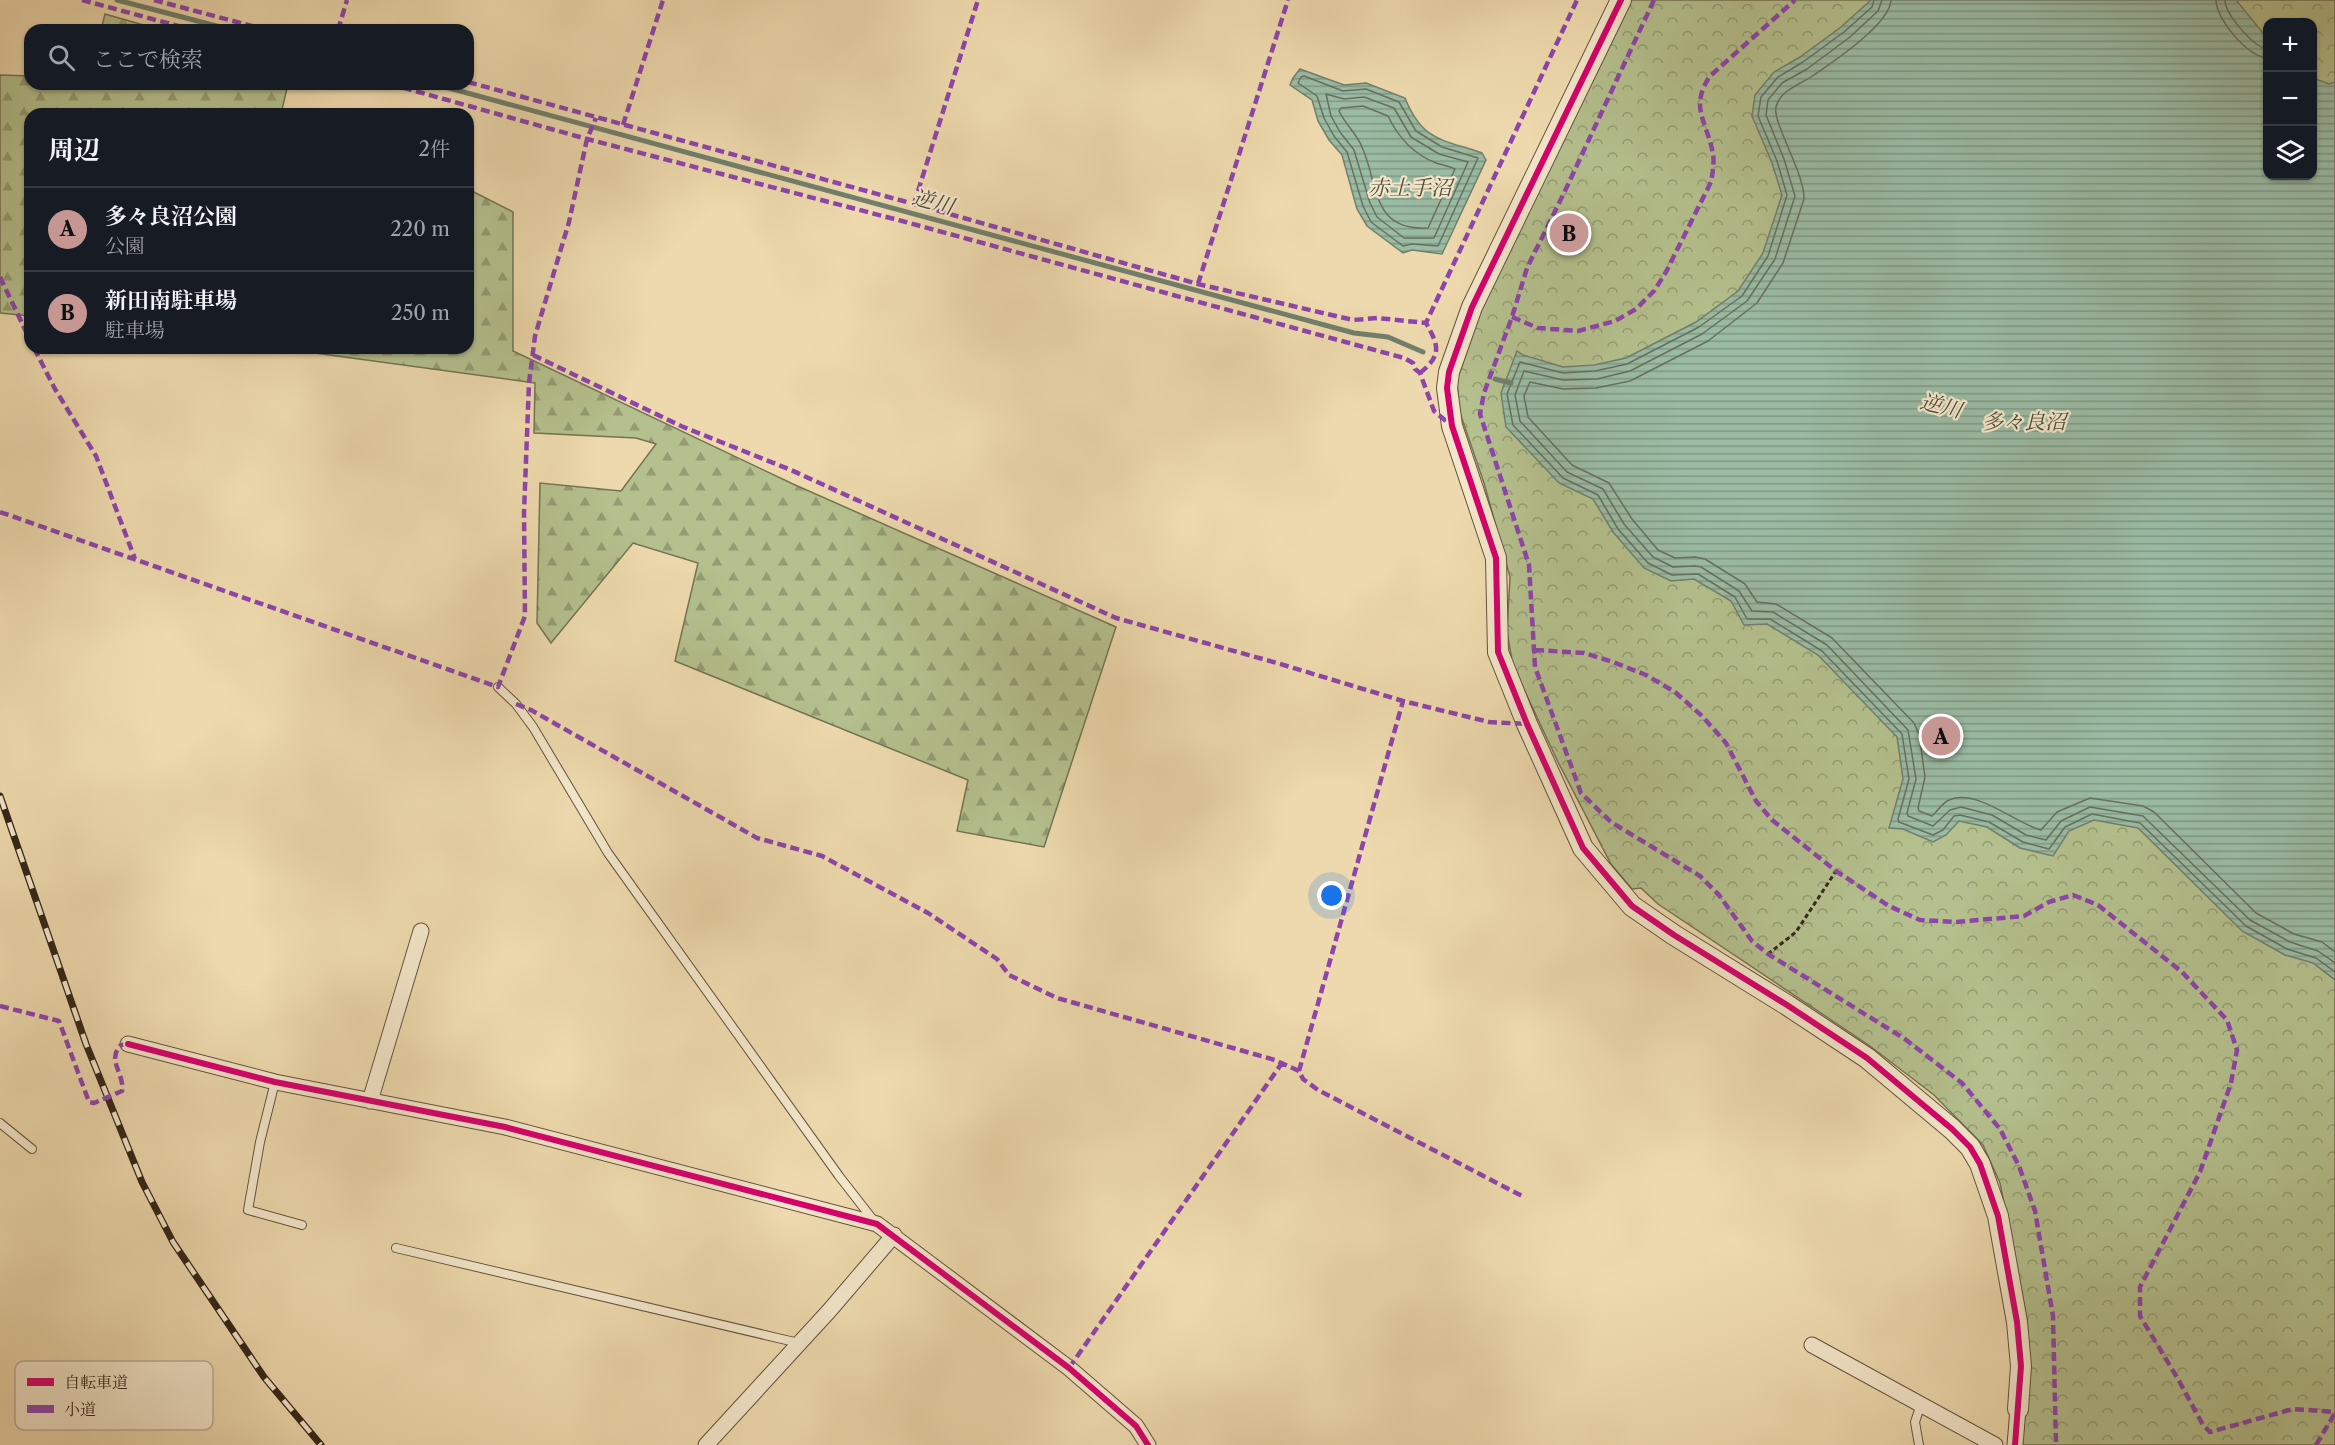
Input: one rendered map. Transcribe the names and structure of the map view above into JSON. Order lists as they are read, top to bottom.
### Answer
{
  "water": ["赤土手沼", "逆川", "多々良沼"],
  "legend": ["自転車道", "小道"],
  "page": {
    "map_buttons": ["+", "−"],
    "search": "ここで検索",
    "heading": ["周辺", "2件"],
    "list": [
      {
        "mark": "A",
        "name": "多々良沼公園",
        "note": "公園",
        "value": "220 m"
      },
      {
        "mark": "B",
        "name": "新田南駐車場",
        "note": "駐車場",
        "value": "250 m"
      }
    ],
    "pins": ["B", "A"]
  }
}
